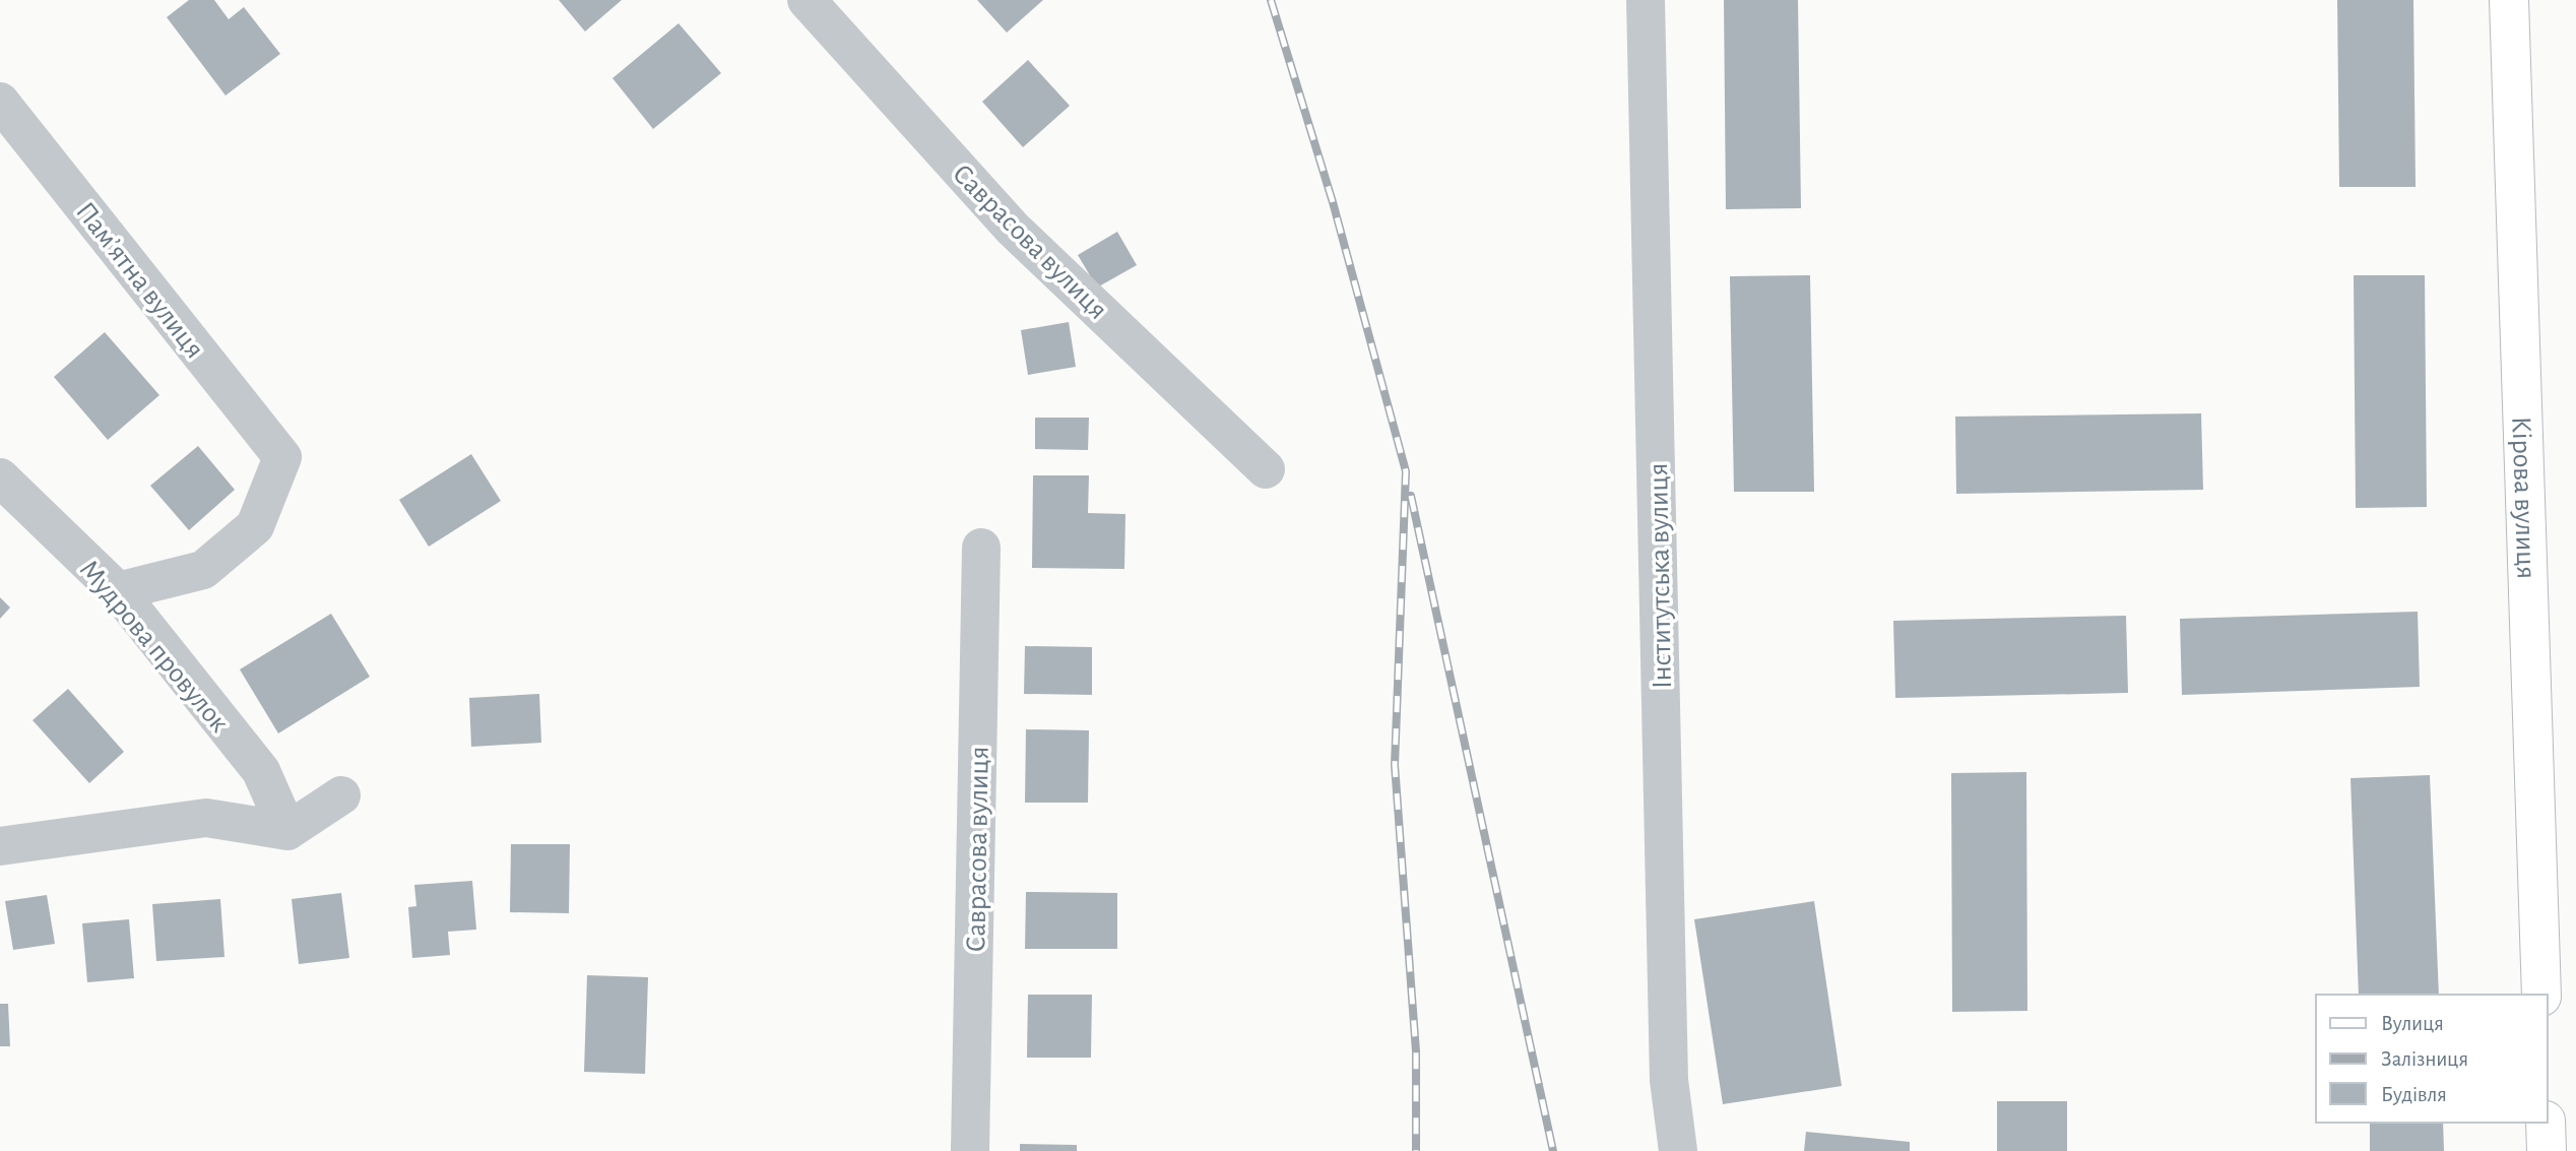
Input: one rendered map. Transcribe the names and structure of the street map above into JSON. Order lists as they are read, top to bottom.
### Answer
{
  "streets": {
    "main road": ["Кірова вулиця"],
    "street": [
      "Саврасова вулиця",
      "Пам’ятна вулиця",
      "Інститутська вулиця",
      "Мудрова провулок"
    ]
  },
  "crossings": [
    ["Пам’ятна вулиця", "Мудрова провулок"]
  ],
  "legend": ["Вулиця", "Залізниця", "Будівля"]
}
